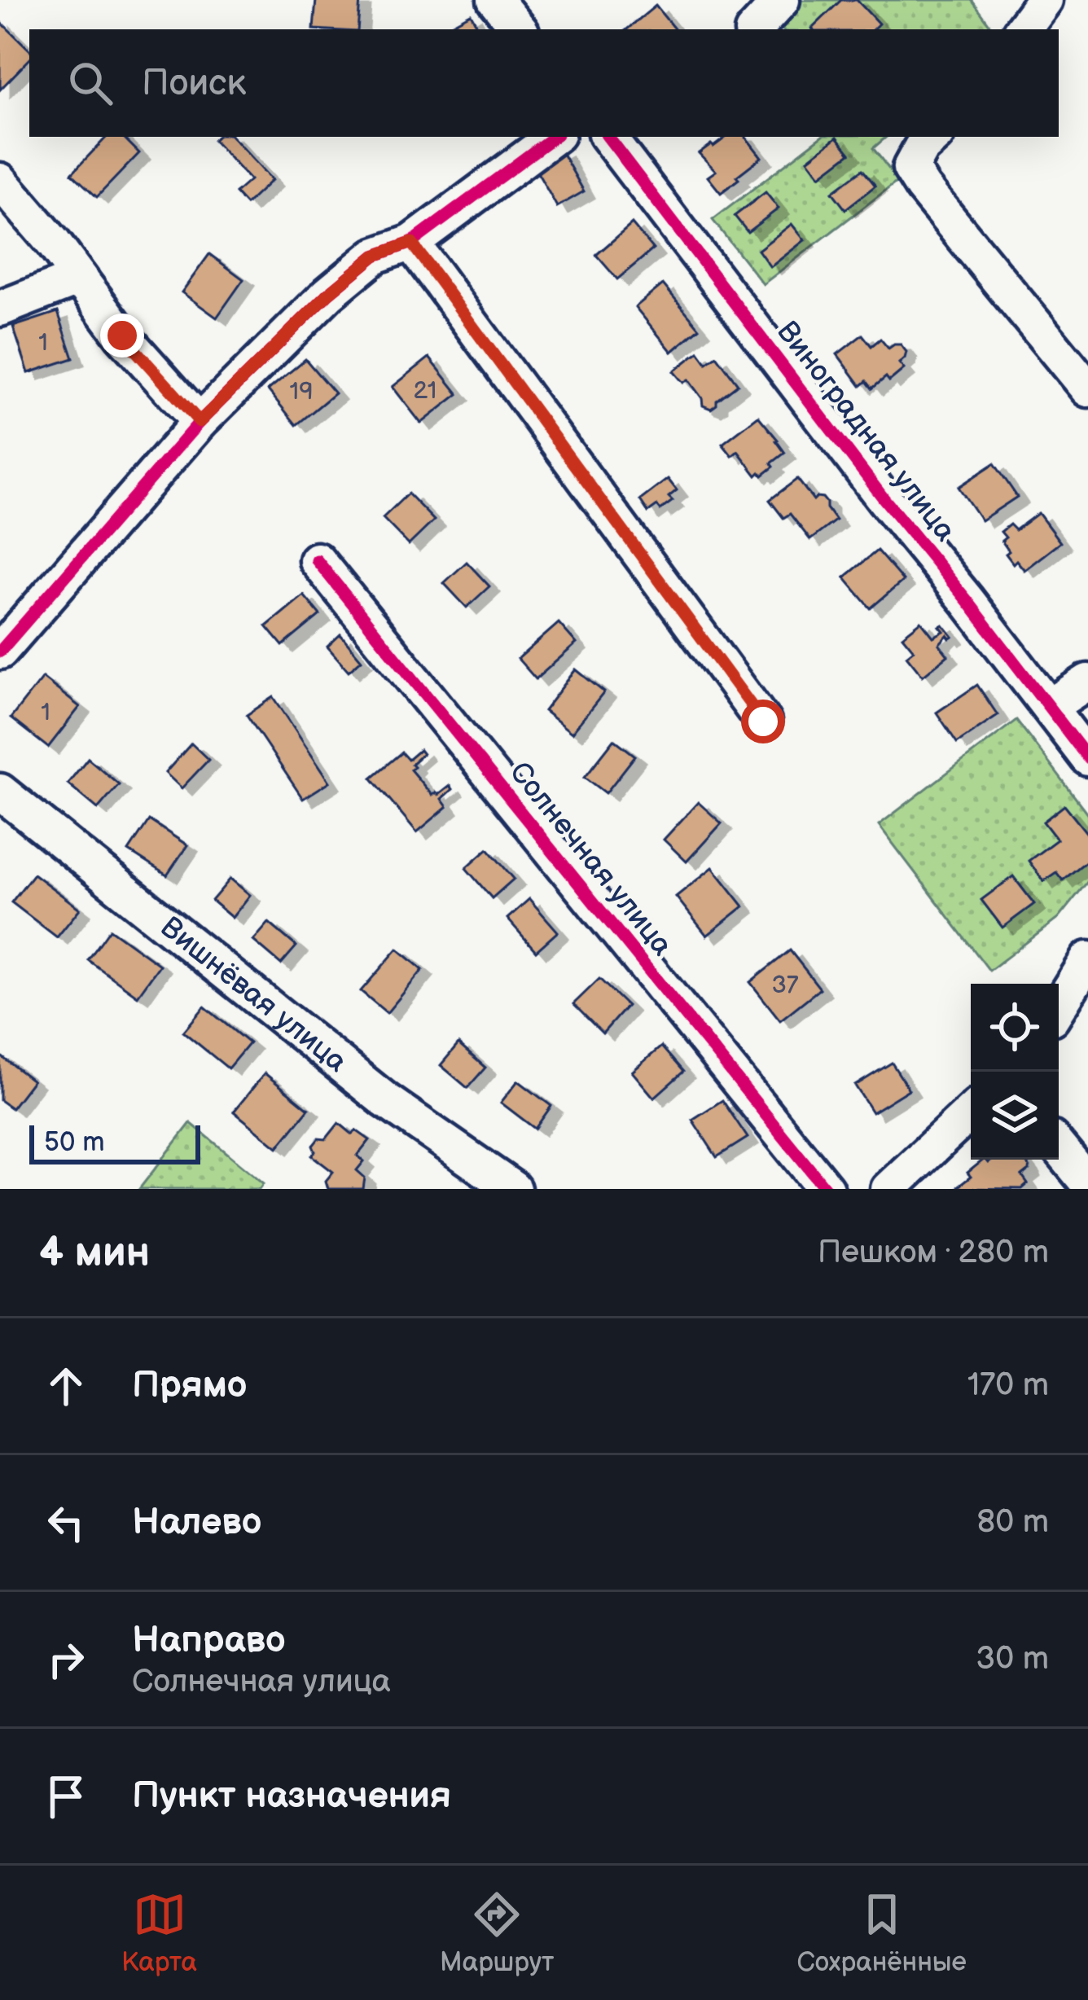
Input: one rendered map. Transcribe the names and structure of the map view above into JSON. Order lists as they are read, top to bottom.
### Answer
{
  "streets": {
    "street": ["Виноградная улица", "Солнечная улица", "Вишнёвая улица"]
  },
  "house_numbers": [
    "1",
    "21",
    "19",
    "1",
    "37"
  ],
  "scale_bar": "50 m",
  "page": {
    "search": "Поиск",
    "scale": "50 m",
    "heading": ["4 мин", "Пешком · 280 m"],
    "list": [
      ["Прямо", "170 m"],
      ["Налево", "80 m"],
      ["Направо", "Солнечная улица", "30 m"],
      "Пункт назначения"
    ],
    "nav": ["Карта", "Маршрут", "Сохранённые"]
  }
}
